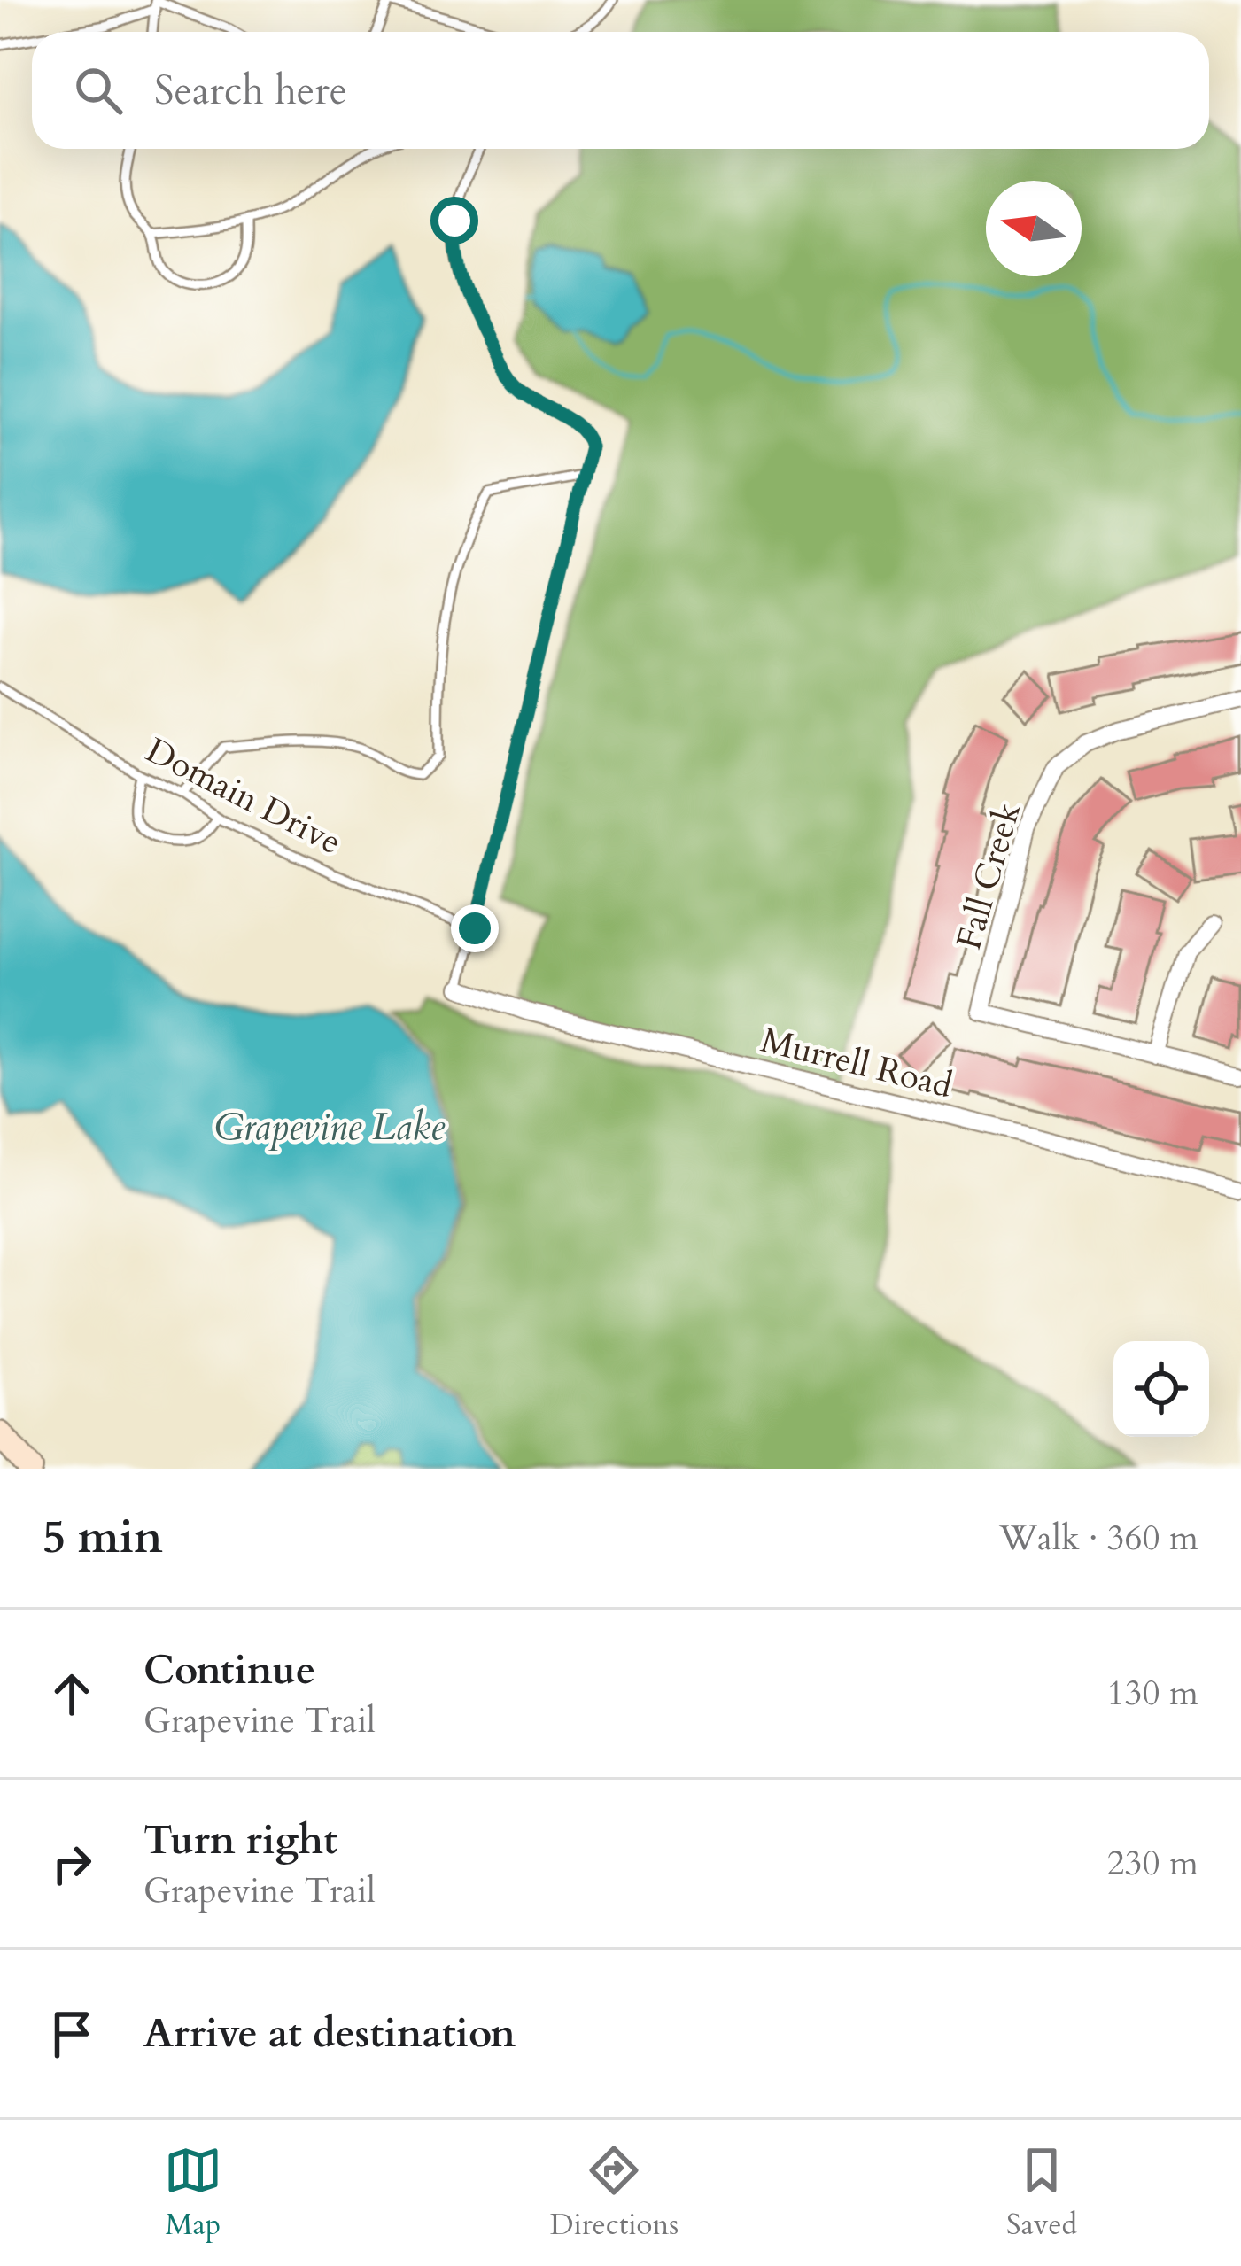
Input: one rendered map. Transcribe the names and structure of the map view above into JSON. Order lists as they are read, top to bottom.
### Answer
{
  "streets": {
    "street": ["Fall Creek", "Murrell Road"],
    "lane": ["Domain Drive"]
  },
  "water": ["Grapevine Lake"],
  "north": "left",
  "page": {
    "search": "Search here",
    "heading": ["5 min", "Walk · 360 m"],
    "list": [
      ["Continue", "Grapevine Trail", "130 m"],
      ["Turn right", "Grapevine Trail", "230 m"],
      "Arrive at destination"
    ],
    "nav": ["Map", "Directions", "Saved"]
  }
}
